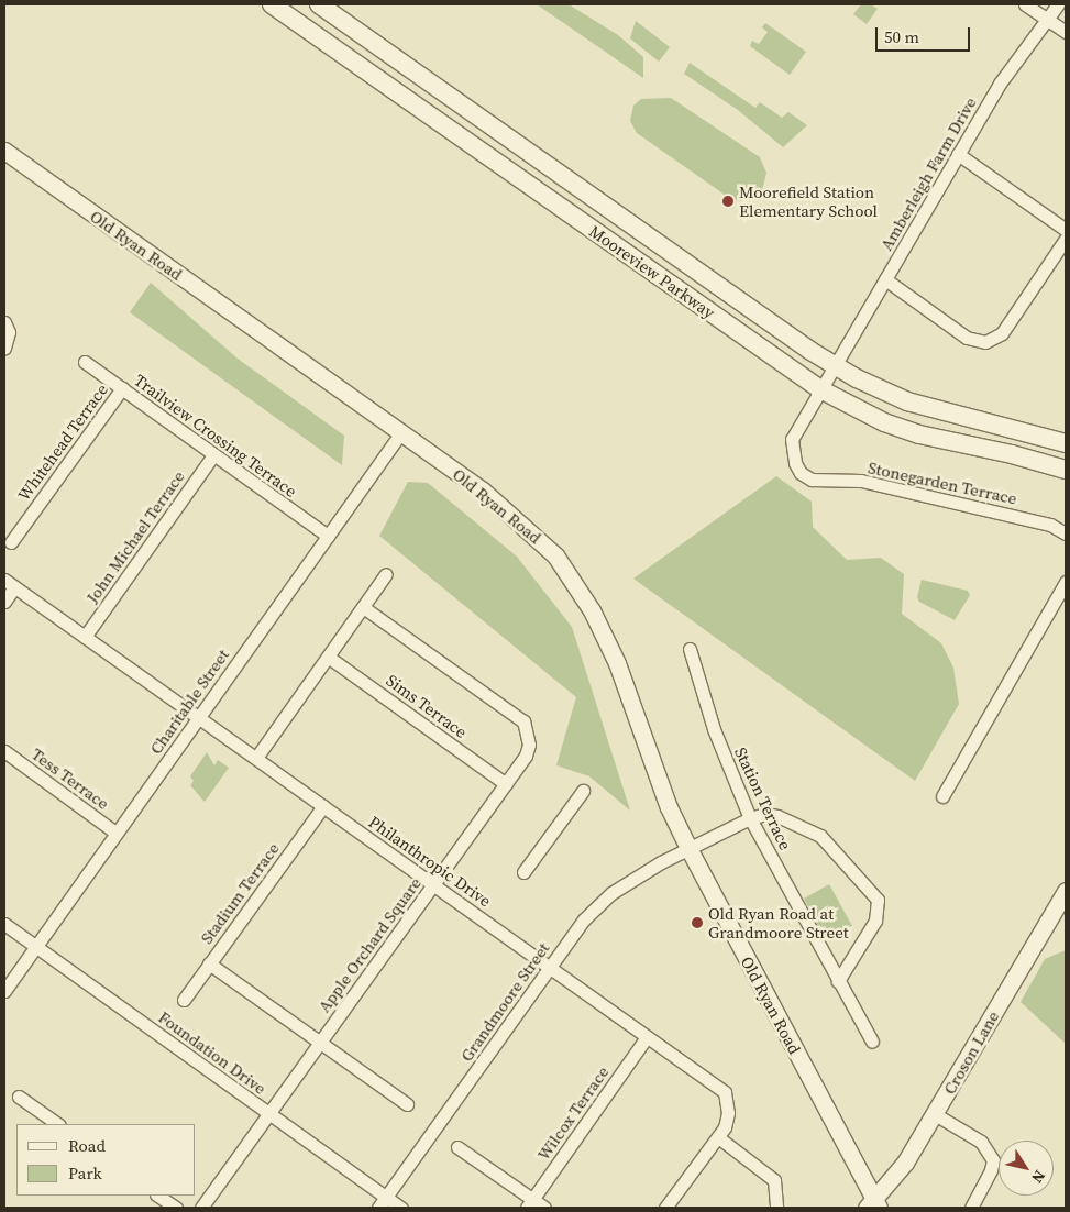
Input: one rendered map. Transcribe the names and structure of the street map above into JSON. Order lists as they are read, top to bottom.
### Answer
{
  "streets": {
    "main road": ["Mooreview Parkway"],
    "street": [
      "Amberleigh Farm Drive",
      "Old Ryan Road",
      "Trailview Crossing Terrace",
      "Whitehead Terrace",
      "Stonegarden Terrace",
      "John Michael Terrace",
      "Charitable Street",
      "Sims Terrace",
      "Tess Terrace",
      "Station Terrace",
      "Philanthropic Drive",
      "Stadium Terrace",
      "Apple Orchard Square",
      "Grandmoore Street",
      "Foundation Drive",
      "Croson Lane",
      "Wilcox Terrace"
    ]
  },
  "crossings": [
    ["Amberleigh Farm Drive", "Mooreview Parkway"],
    ["Amberleigh Farm Drive", "Stonegarden Terrace"],
    ["Old Ryan Road", "Charitable Street"],
    ["Old Ryan Road", "Grandmoore Street"],
    ["Old Ryan Road", "Croson Lane"],
    ["Mooreview Parkway", "Stonegarden Terrace"],
    ["Trailview Crossing Terrace", "Whitehead Terrace"],
    ["Trailview Crossing Terrace", "John Michael Terrace"],
    ["Trailview Crossing Terrace", "Charitable Street"],
    ["John Michael Terrace", "Philanthropic Drive"],
    ["Charitable Street", "Tess Terrace"],
    ["Charitable Street", "Philanthropic Drive"],
    ["Charitable Street", "Foundation Drive"],
    ["Sims Terrace", "Apple Orchard Square"],
    ["Station Terrace", "Grandmoore Street"],
    ["Philanthropic Drive", "Stadium Terrace"],
    ["Philanthropic Drive", "Apple Orchard Square"],
    ["Philanthropic Drive", "Grandmoore Street"],
    ["Philanthropic Drive", "Wilcox Terrace"],
    ["Apple Orchard Square", "Foundation Drive"],
    ["Grandmoore Street", "Foundation Drive"]
  ],
  "places": ["Moorefield Station Elementary School", "Old Ryan Road at Grandmoore Street"],
  "legend": ["Road", "Park"],
  "scale_bar": "50 m",
  "north": "bottom right"
}
